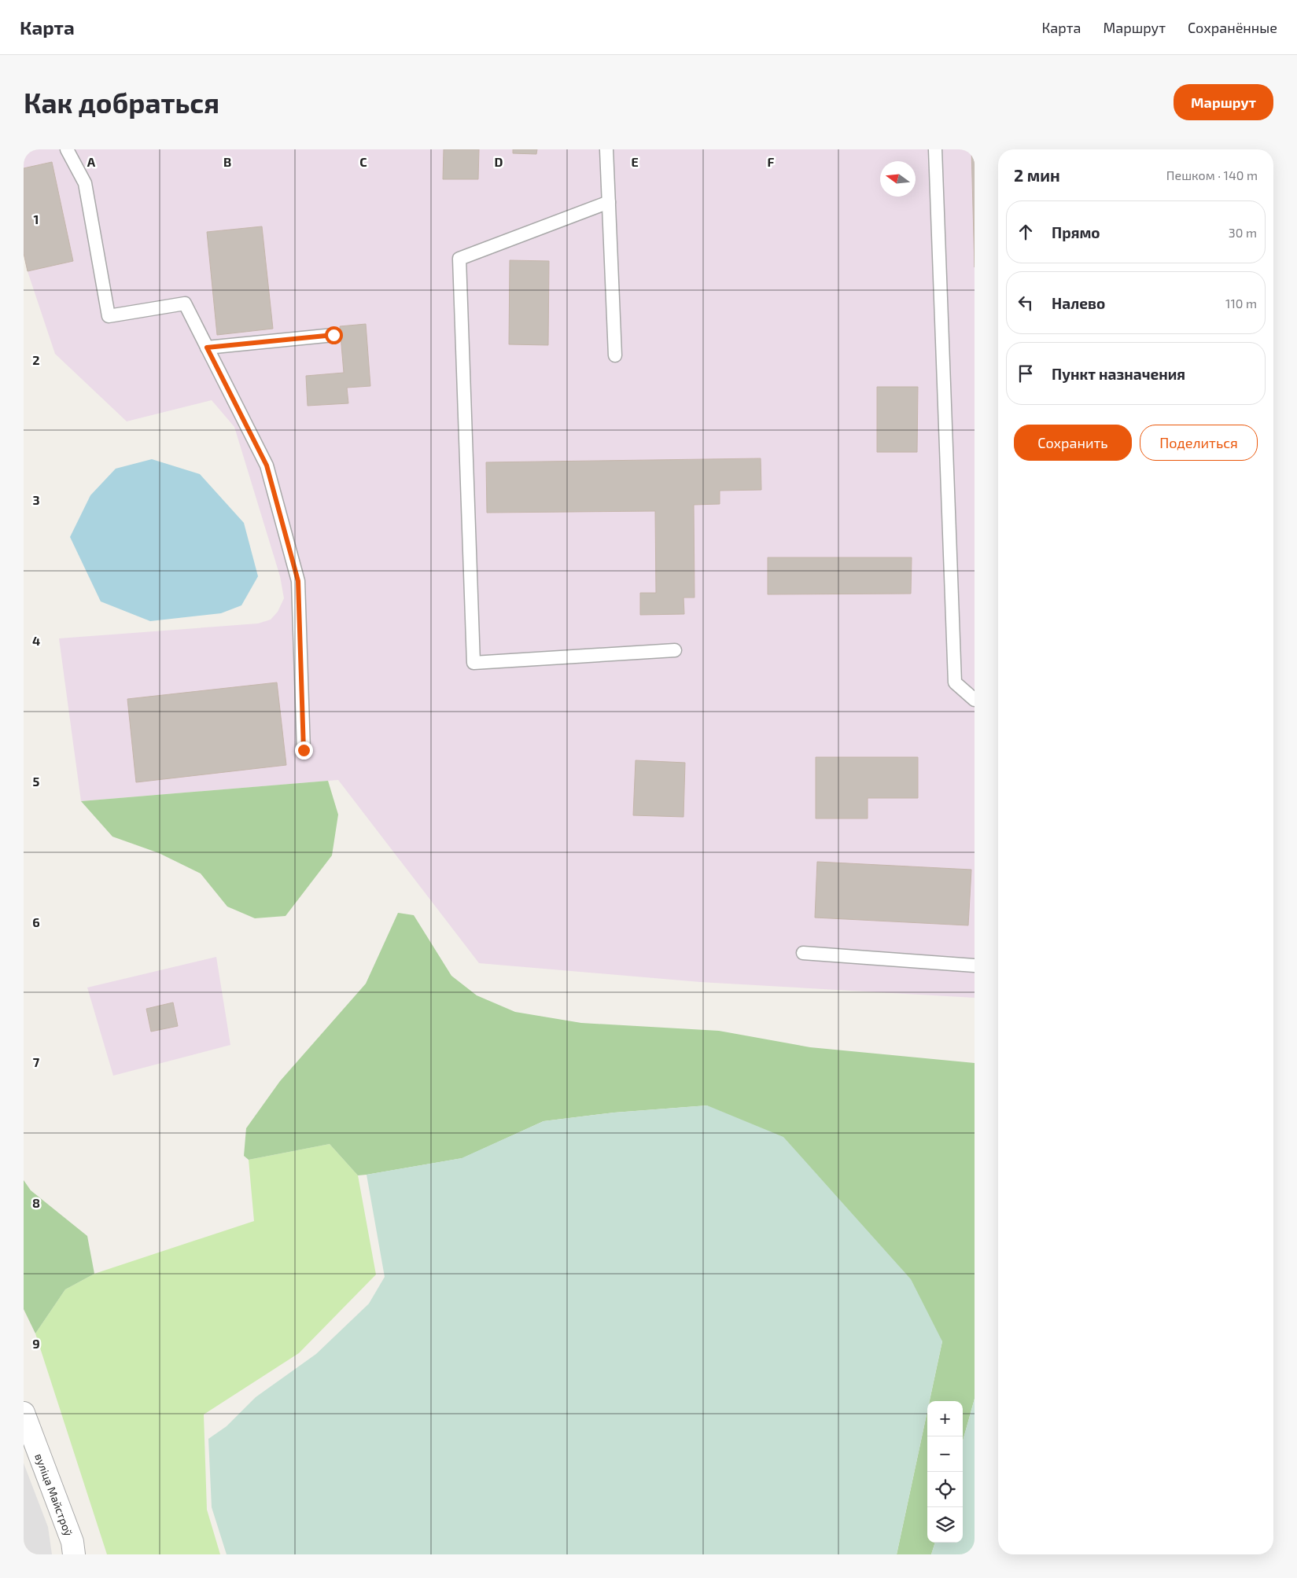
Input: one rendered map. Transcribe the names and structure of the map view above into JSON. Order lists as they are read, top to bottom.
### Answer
{
  "streets": {
    "street": ["вуліца Майстроў"]
  },
  "north": "left",
  "page": {
    "header": "Карта",
    "nav": ["Карта", "Маршрут", "Сохранённые"],
    "buttons": [
      "Маршрут",
      ["Сохранить", "Поделиться"]
    ],
    "title": "Как добраться",
    "heading": ["2 мин", "Пешком · 140 m"],
    "list": [
      ["Прямо", "30 m"],
      ["Налево", "110 m"],
      "Пункт назначения"
    ],
    "map_buttons": ["+", "−"]
  },
  "grid": {
    "columns": [
      "A",
      "B",
      "C",
      "D",
      "E",
      "F"
    ],
    "rows": [
      "1",
      "2",
      "3",
      "4",
      "5",
      "6",
      "7",
      "8",
      "9"
    ]
  }
}
